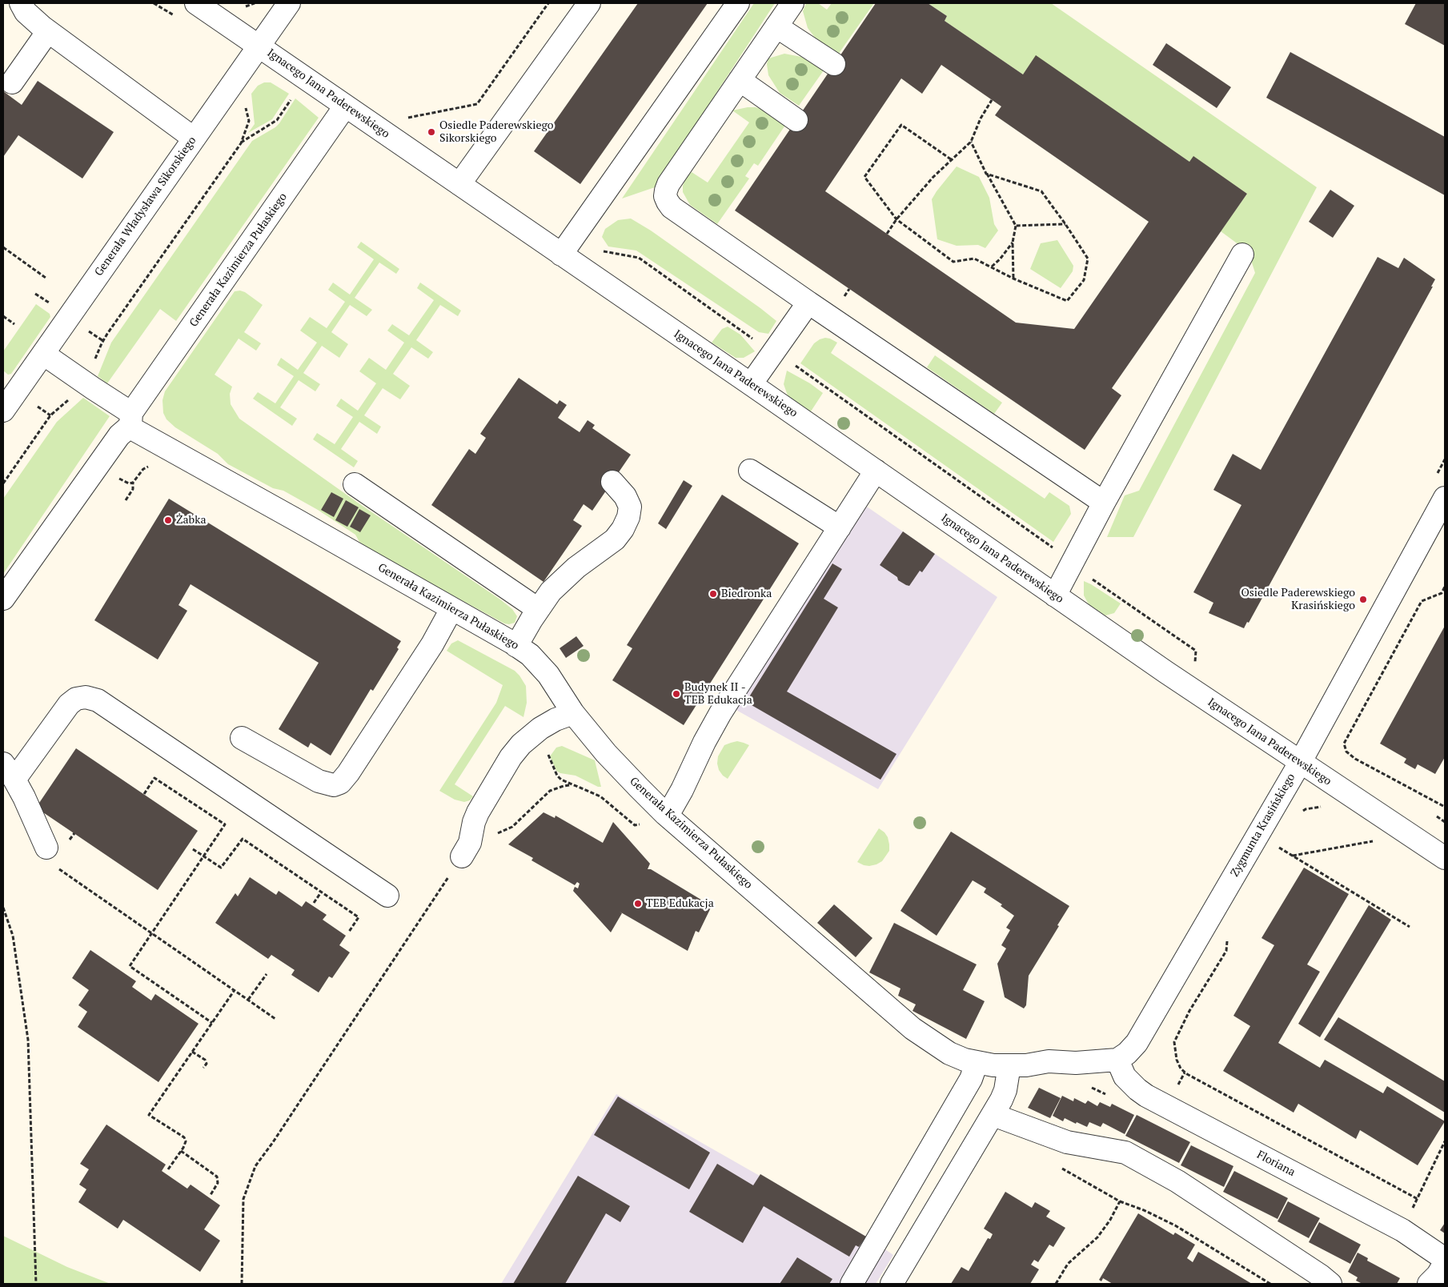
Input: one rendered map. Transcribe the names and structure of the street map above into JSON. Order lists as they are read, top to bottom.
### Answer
{
  "streets": {
    "street": [
      "Ignacego Jana Paderewskiego",
      "Generała Władysława Sikorskiego",
      "Generała Kazimierza Pułaskiego",
      "Zygmunta Krasińskiego",
      "Floriana"
    ]
  },
  "crossings": [
    ["Ignacego Jana Paderewskiego", "Generała Władysława Sikorskiego"],
    ["Ignacego Jana Paderewskiego", "Generała Kazimierza Pułaskiego"],
    ["Ignacego Jana Paderewskiego", "Zygmunta Krasińskiego"],
    ["Generała Władysława Sikorskiego", "Generała Kazimierza Pułaskiego"],
    ["Generała Kazimierza Pułaskiego", "Zygmunta Krasińskiego"],
    ["Generała Kazimierza Pułaskiego", "Floriana"],
    ["Zygmunta Krasińskiego", "Floriana"]
  ],
  "places": [
    "Osiedle Paderewskiego Sikorskiego",
    "Żabka",
    "Biedronka",
    "Osiedle Paderewskiego Krasińskiego",
    "Budynek II - TEB Edukacja",
    "TEB Edukacja"
  ]
}
